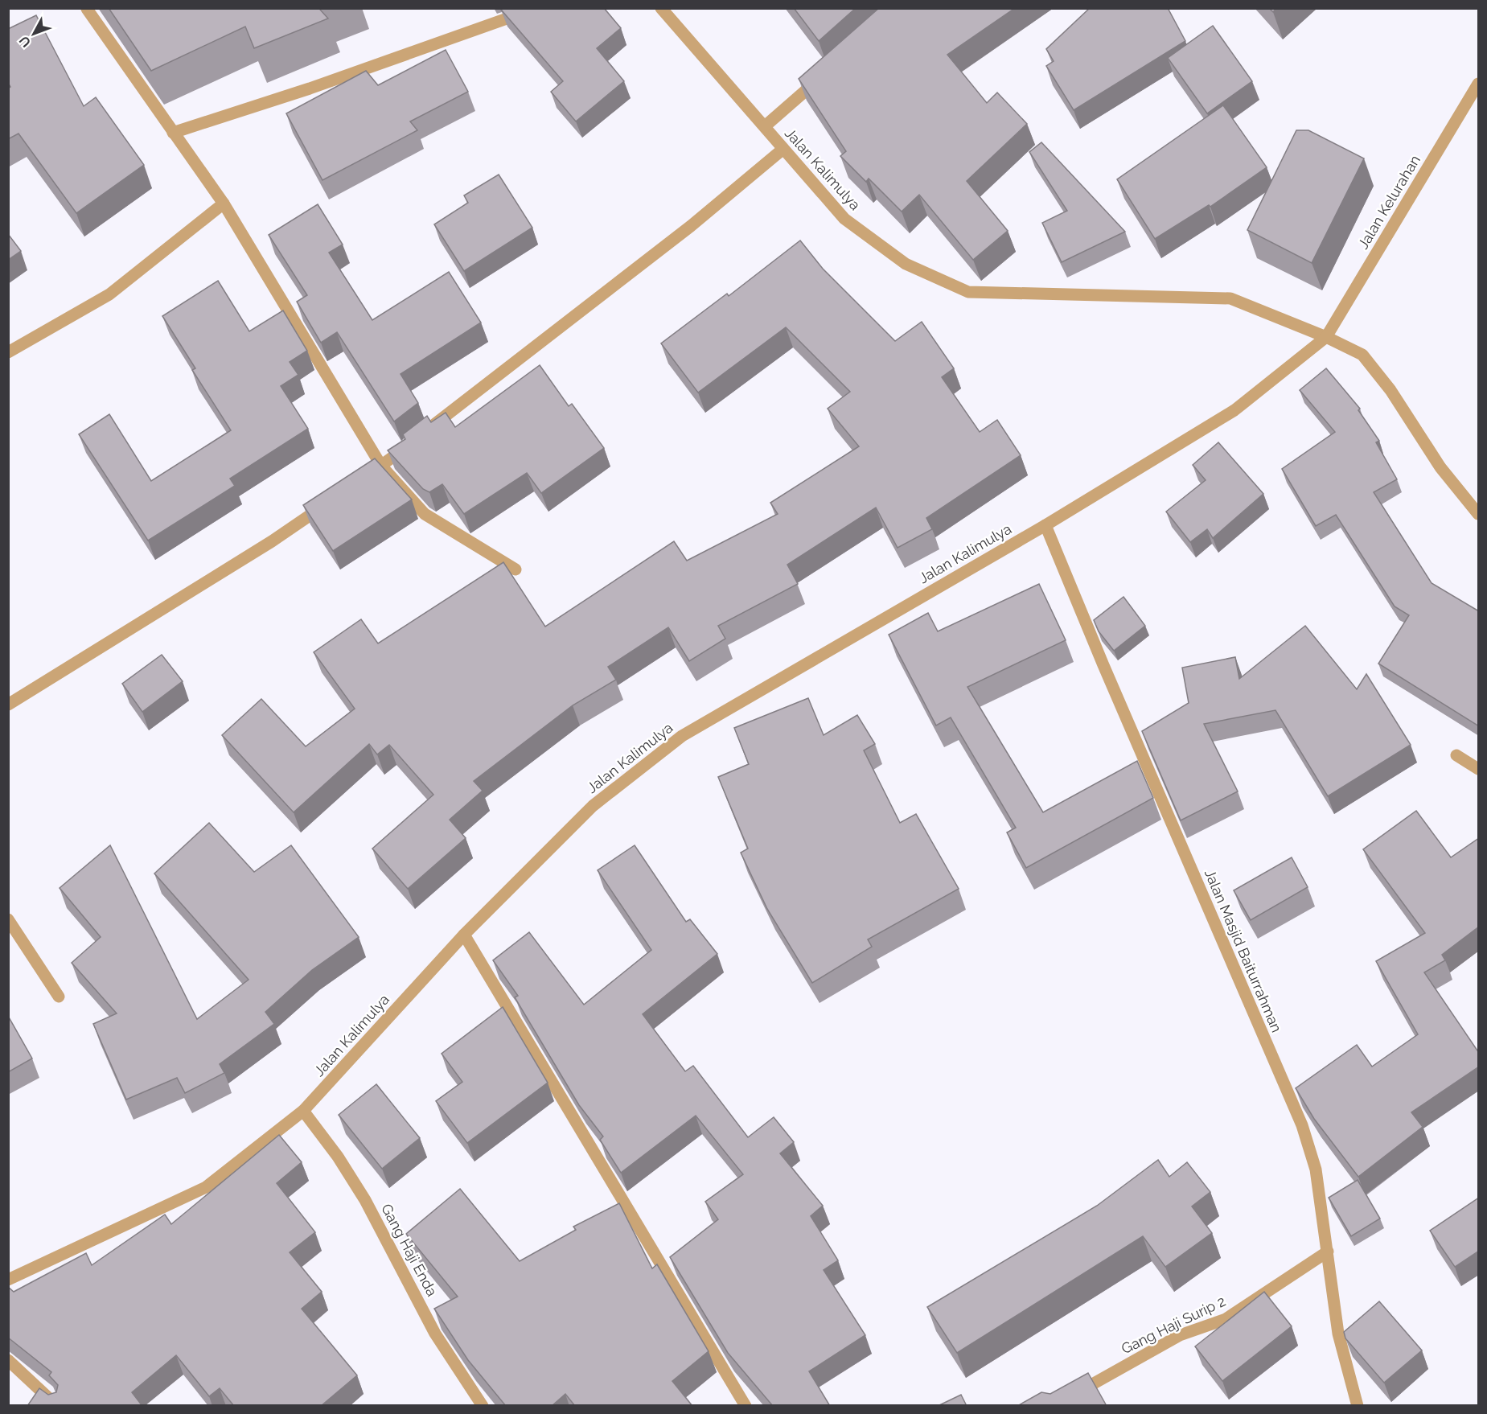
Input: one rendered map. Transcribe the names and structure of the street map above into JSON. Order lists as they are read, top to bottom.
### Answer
{
  "streets": {
    "street": [
      "Jalan Kalimulya",
      "Jalan Kelurahan",
      "Jalan Masjid Baiturrahman",
      "Gang Haji Enda",
      "Gang Haji Surip 2"
    ]
  },
  "crossings": [
    ["Jalan Kalimulya", "Jalan Kelurahan"],
    ["Jalan Kalimulya", "Jalan Masjid Baiturrahman"],
    ["Jalan Kalimulya", "Gang Haji Enda"],
    ["Jalan Masjid Baiturrahman", "Gang Haji Surip 2"]
  ],
  "north": "bottom left"
}
